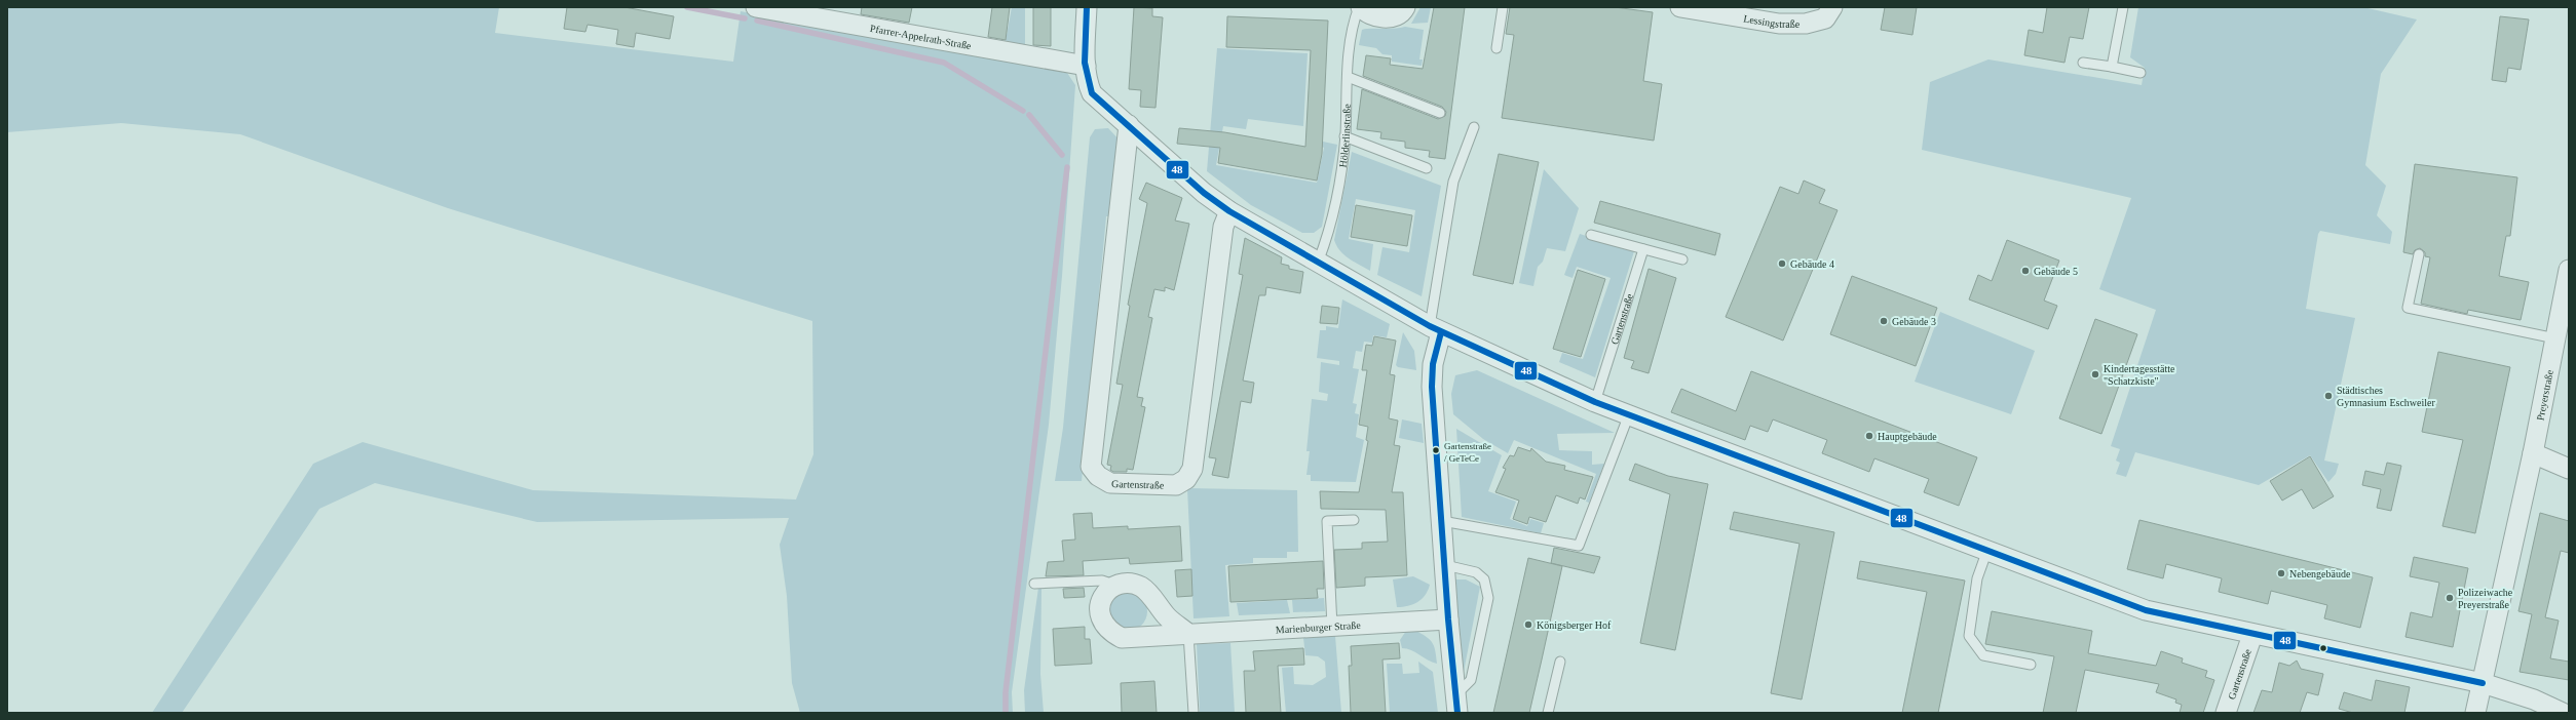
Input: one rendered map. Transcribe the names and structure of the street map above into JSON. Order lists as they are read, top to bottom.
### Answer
{
  "streets": {
    "street": [
      "Lessingstraße",
      "Pfarrer-Appelrath-Straße",
      "Hölderlinstraße",
      "Gartenstraße",
      "Preyerstraße",
      "Marienburger Straße"
    ]
  },
  "crossings": [
    ["Pfarrer-Appelrath-Straße", "Gartenstraße"],
    ["Hölderlinstraße", "Gartenstraße"],
    ["Gartenstraße", "Preyerstraße"]
  ],
  "places": [
    "Gebäude 4",
    "Gebäude 5",
    "Gebäude 3",
    "Kindertagesstätte \"Schatzkiste\"",
    "Städtisches Gymnasium Eschweiler",
    "Hauptgebäude",
    "Gartenstraße / GeTeCe",
    "Nebengebäude",
    "Polizeiwache Preyerstraße",
    "Königsberger Hof"
  ],
  "lines": ["transit line 48"]
}
